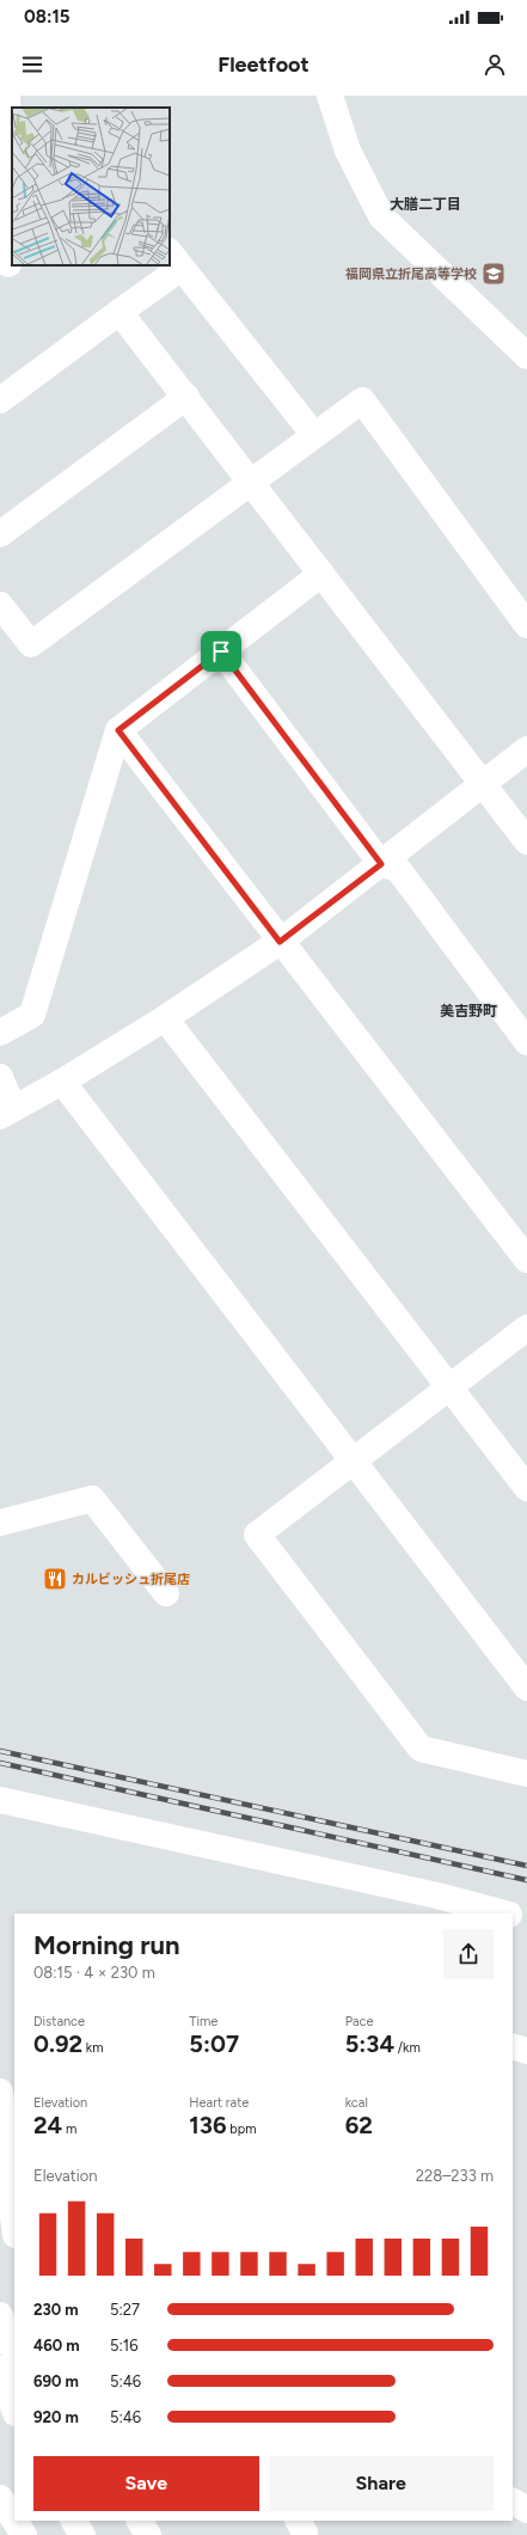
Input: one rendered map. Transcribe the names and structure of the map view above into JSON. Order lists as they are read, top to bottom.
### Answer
{
  "districts": ["大膳二丁目", "美吉野町"],
  "places": {
    "school or university": ["福岡県立折尾高等学校"],
    "restaurant": ["カルビッシュ折尾店"]
  },
  "page": {
    "status": "08:15",
    "header": "Fleetfoot",
    "heading": ["Morning run", "08:15 · 4 × 230 m"],
    "stats": [
      ["Distance", "0.92 km"],
      ["Time", "5:07"],
      ["Pace", "5:34 /km"],
      ["Elevation", "24 m"],
      ["Heart rate", "136 bpm"],
      ["kcal", "62"]
    ],
    "chart": ["Elevation", "228–233 m"],
    "list": [
      {
        "name": "230 m",
        "note": "5:27"
      },
      {
        "name": "460 m",
        "note": "5:16"
      },
      {
        "name": "690 m",
        "note": "5:46"
      },
      {
        "name": "920 m",
        "note": "5:46"
      }
    ],
    "buttons": ["Save", "Share"]
  }
}
